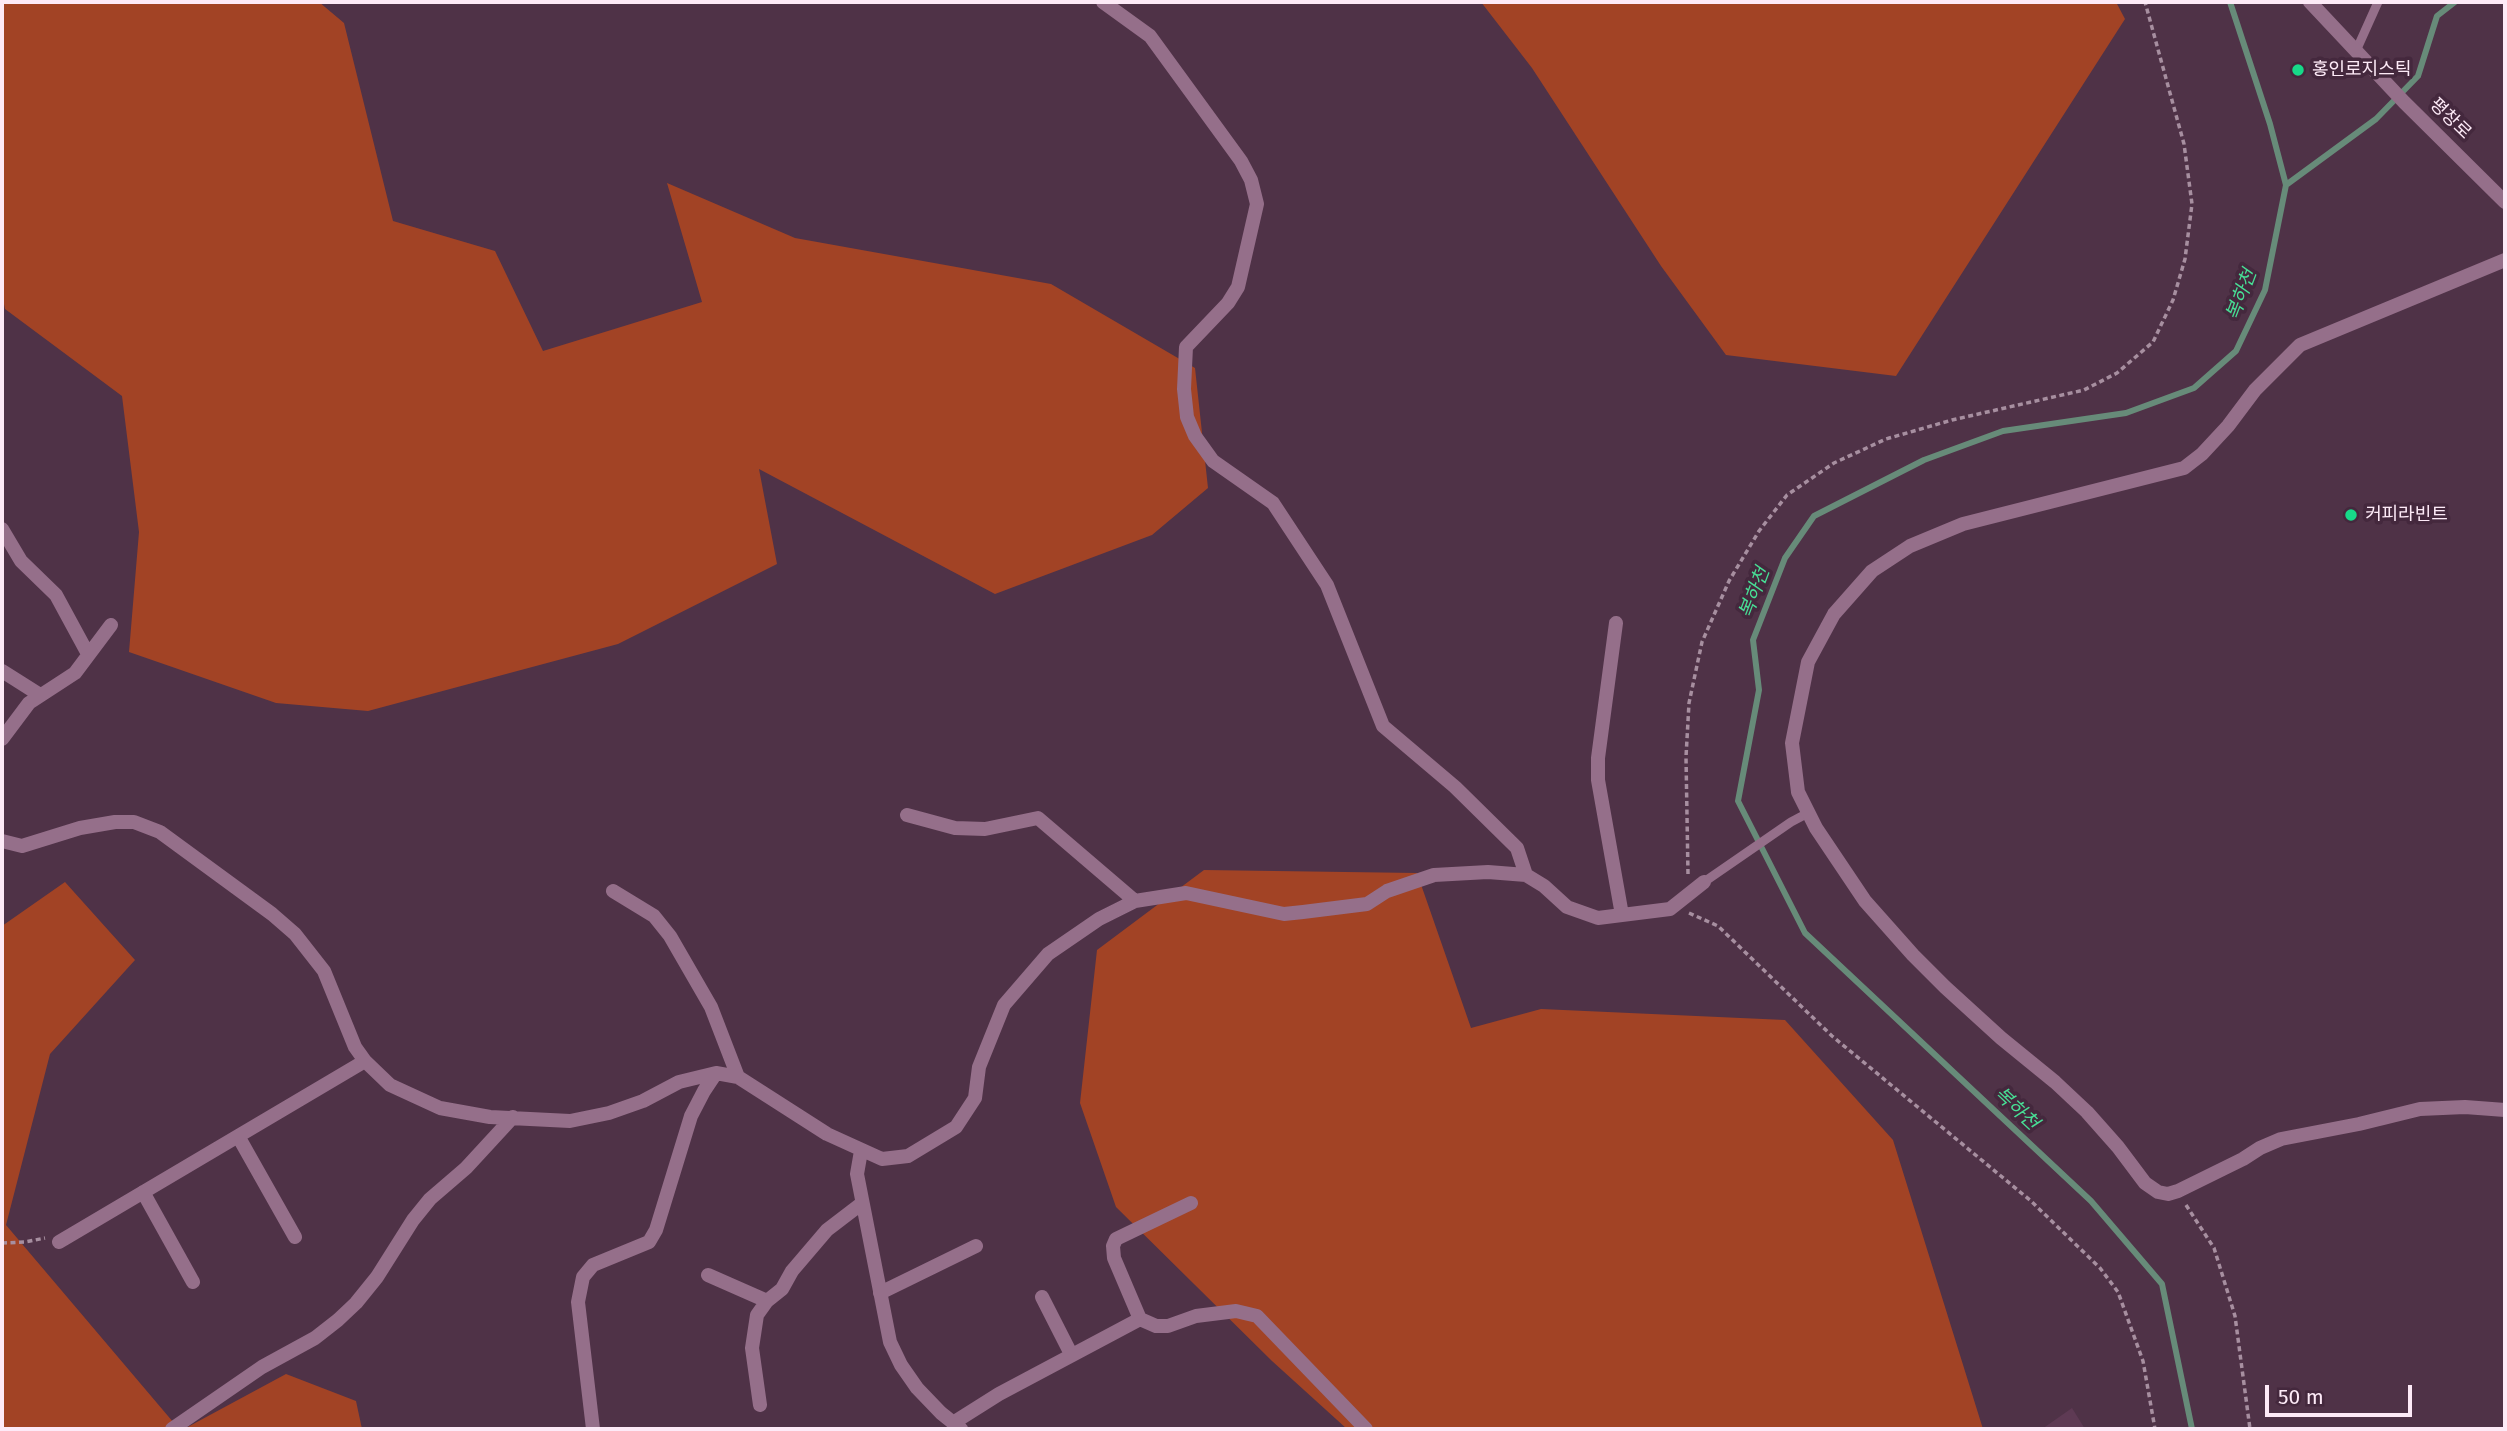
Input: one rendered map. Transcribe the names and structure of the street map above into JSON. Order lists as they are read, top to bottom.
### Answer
{
  "streets": {
    "street": ["평창로"]
  },
  "water": ["복하천"],
  "places": ["홍인로지스틱", "커피라빈트"],
  "scale_bar": "50 m"
}
